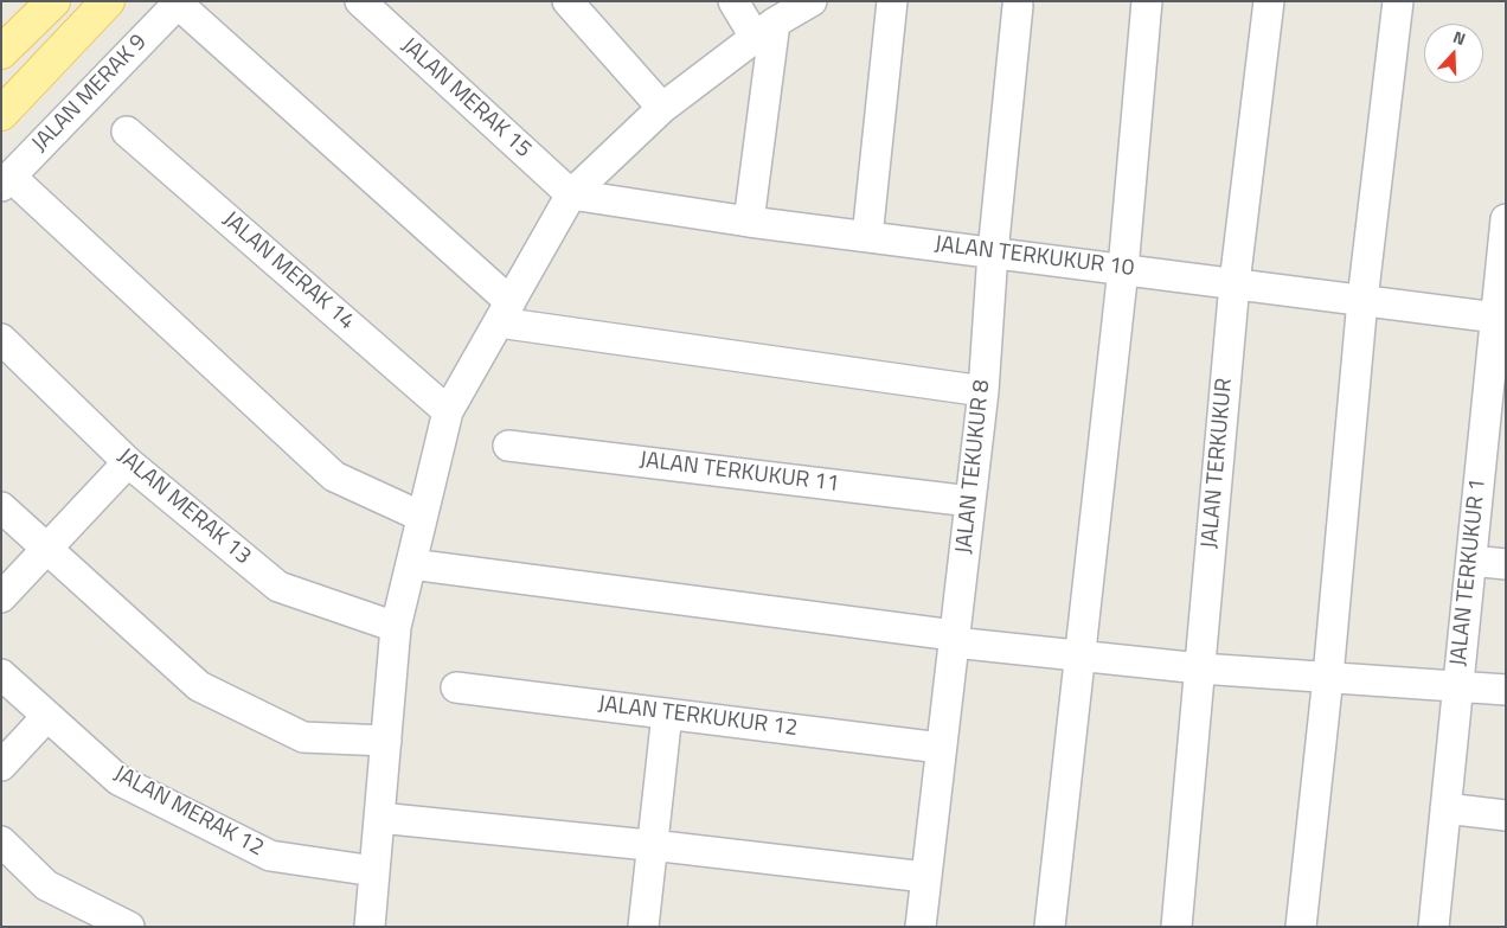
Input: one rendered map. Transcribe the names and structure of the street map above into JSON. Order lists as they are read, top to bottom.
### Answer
{
  "streets": {
    "street": [
      "JALAN MERAK 9",
      "JALAN MERAK 15",
      "JALAN TERKUKUR 10",
      "JALAN MERAK 14",
      "JALAN TERKUKUR",
      "JALAN TEKUKUR 8",
      "JALAN TERKUKUR 11",
      "JALAN MERAK 13",
      "JALAN TERKUKUR 1",
      "JALAN TERKUKUR 12",
      "JALAN MERAK 12"
    ]
  },
  "crossings": [
    ["JALAN MERAK 15", "JALAN TERKUKUR 10"],
    ["JALAN TERKUKUR 10", "JALAN TERKUKUR"],
    ["JALAN TERKUKUR 10", "JALAN TEKUKUR 8"],
    ["JALAN TERKUKUR 10", "JALAN TERKUKUR 1"],
    ["JALAN TEKUKUR 8", "JALAN TERKUKUR 11"],
    ["JALAN TEKUKUR 8", "JALAN TERKUKUR 12"]
  ],
  "north": "top"
}
